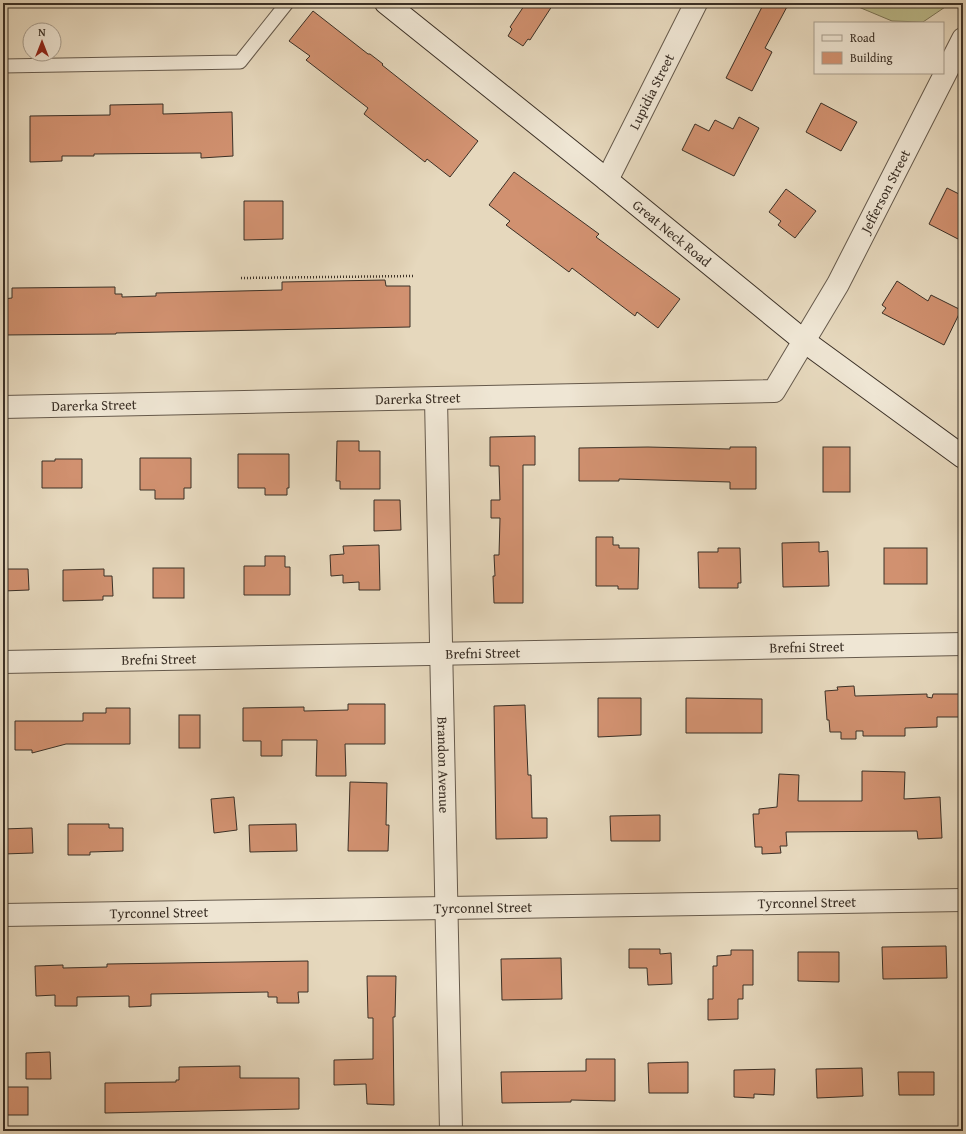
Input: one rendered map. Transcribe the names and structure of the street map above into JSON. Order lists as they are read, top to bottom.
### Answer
{
  "streets": {
    "street": [
      "Lupidia Street",
      "Jefferson Street",
      "Great Neck Road",
      "Darerka Street",
      "Brefni Street",
      "Brandon Avenue",
      "Tyrconnel Street"
    ]
  },
  "crossings": [
    ["Lupidia Street", "Great Neck Road"],
    ["Jefferson Street", "Great Neck Road"],
    ["Jefferson Street", "Darerka Street"],
    ["Great Neck Road", "Darerka Street"],
    ["Darerka Street", "Brandon Avenue"],
    ["Brefni Street", "Brandon Avenue"],
    ["Brandon Avenue", "Tyrconnel Street"]
  ],
  "legend": ["Road", "Building"],
  "north": "top"
}
